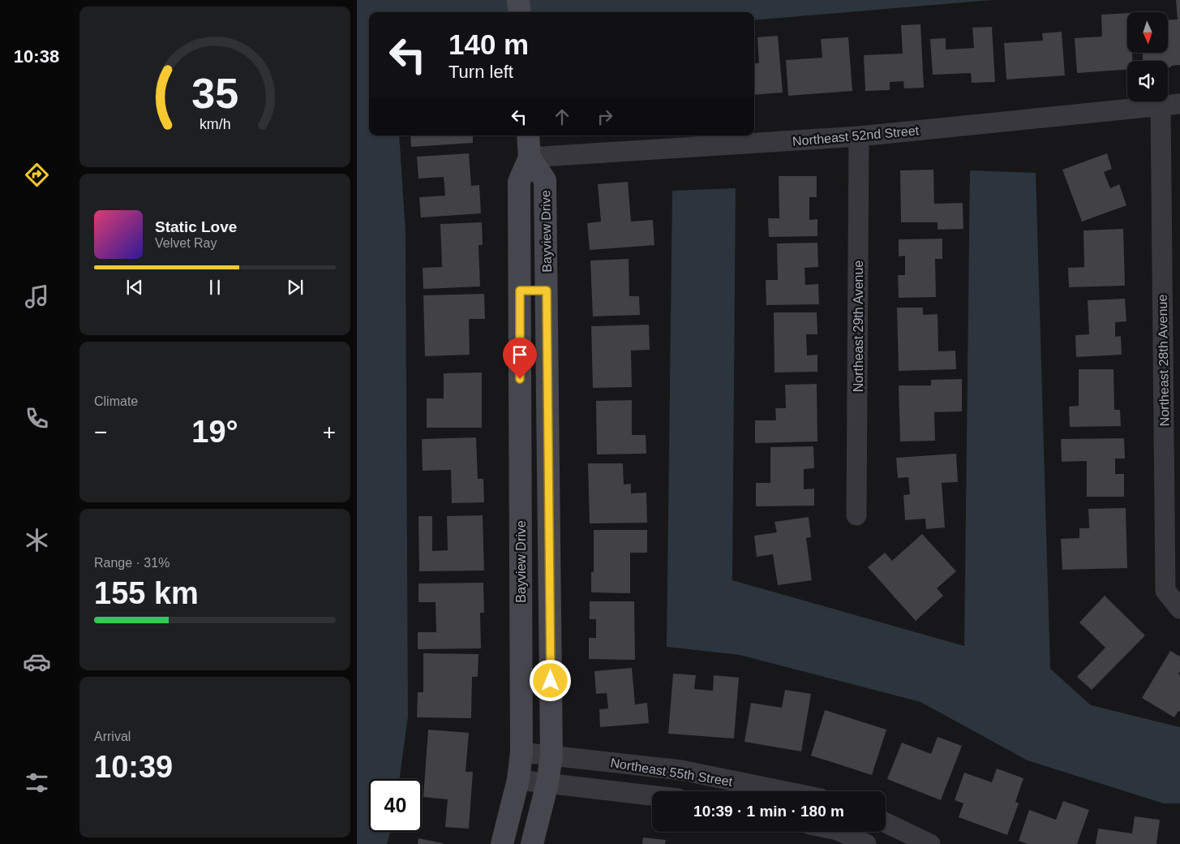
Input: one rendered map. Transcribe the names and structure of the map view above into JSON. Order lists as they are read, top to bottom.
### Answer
{
  "streets": {
    "street": [
      "Northeast 52nd Street",
      "Bayview Drive",
      "Northeast 29th Avenue",
      "Northeast 28th Avenue",
      "Northeast 55th Street"
    ]
  },
  "crossings": [
    ["Northeast 52nd Street", "Bayview Drive"],
    ["Northeast 52nd Street", "Northeast 29th Avenue"],
    ["Northeast 52nd Street", "Northeast 28th Avenue"],
    ["Bayview Drive", "Northeast 55th Street"]
  ],
  "north": "bottom",
  "page": {
    "tabs": "10:38",
    "turn": ["140 m", "Turn left"],
    "song": ["Static Love", "Velvet Ray"],
    "tile": [
      "Climate",
      ["Range · 31%", "155 km"],
      ["Arrival", "10:39"]
    ],
    "heat": ["−", "19°", "+"],
    "limit": "40",
    "trip": "10:39 · 1 min · 180 m",
    "gauge": ["35", "km/h"]
  }
}
